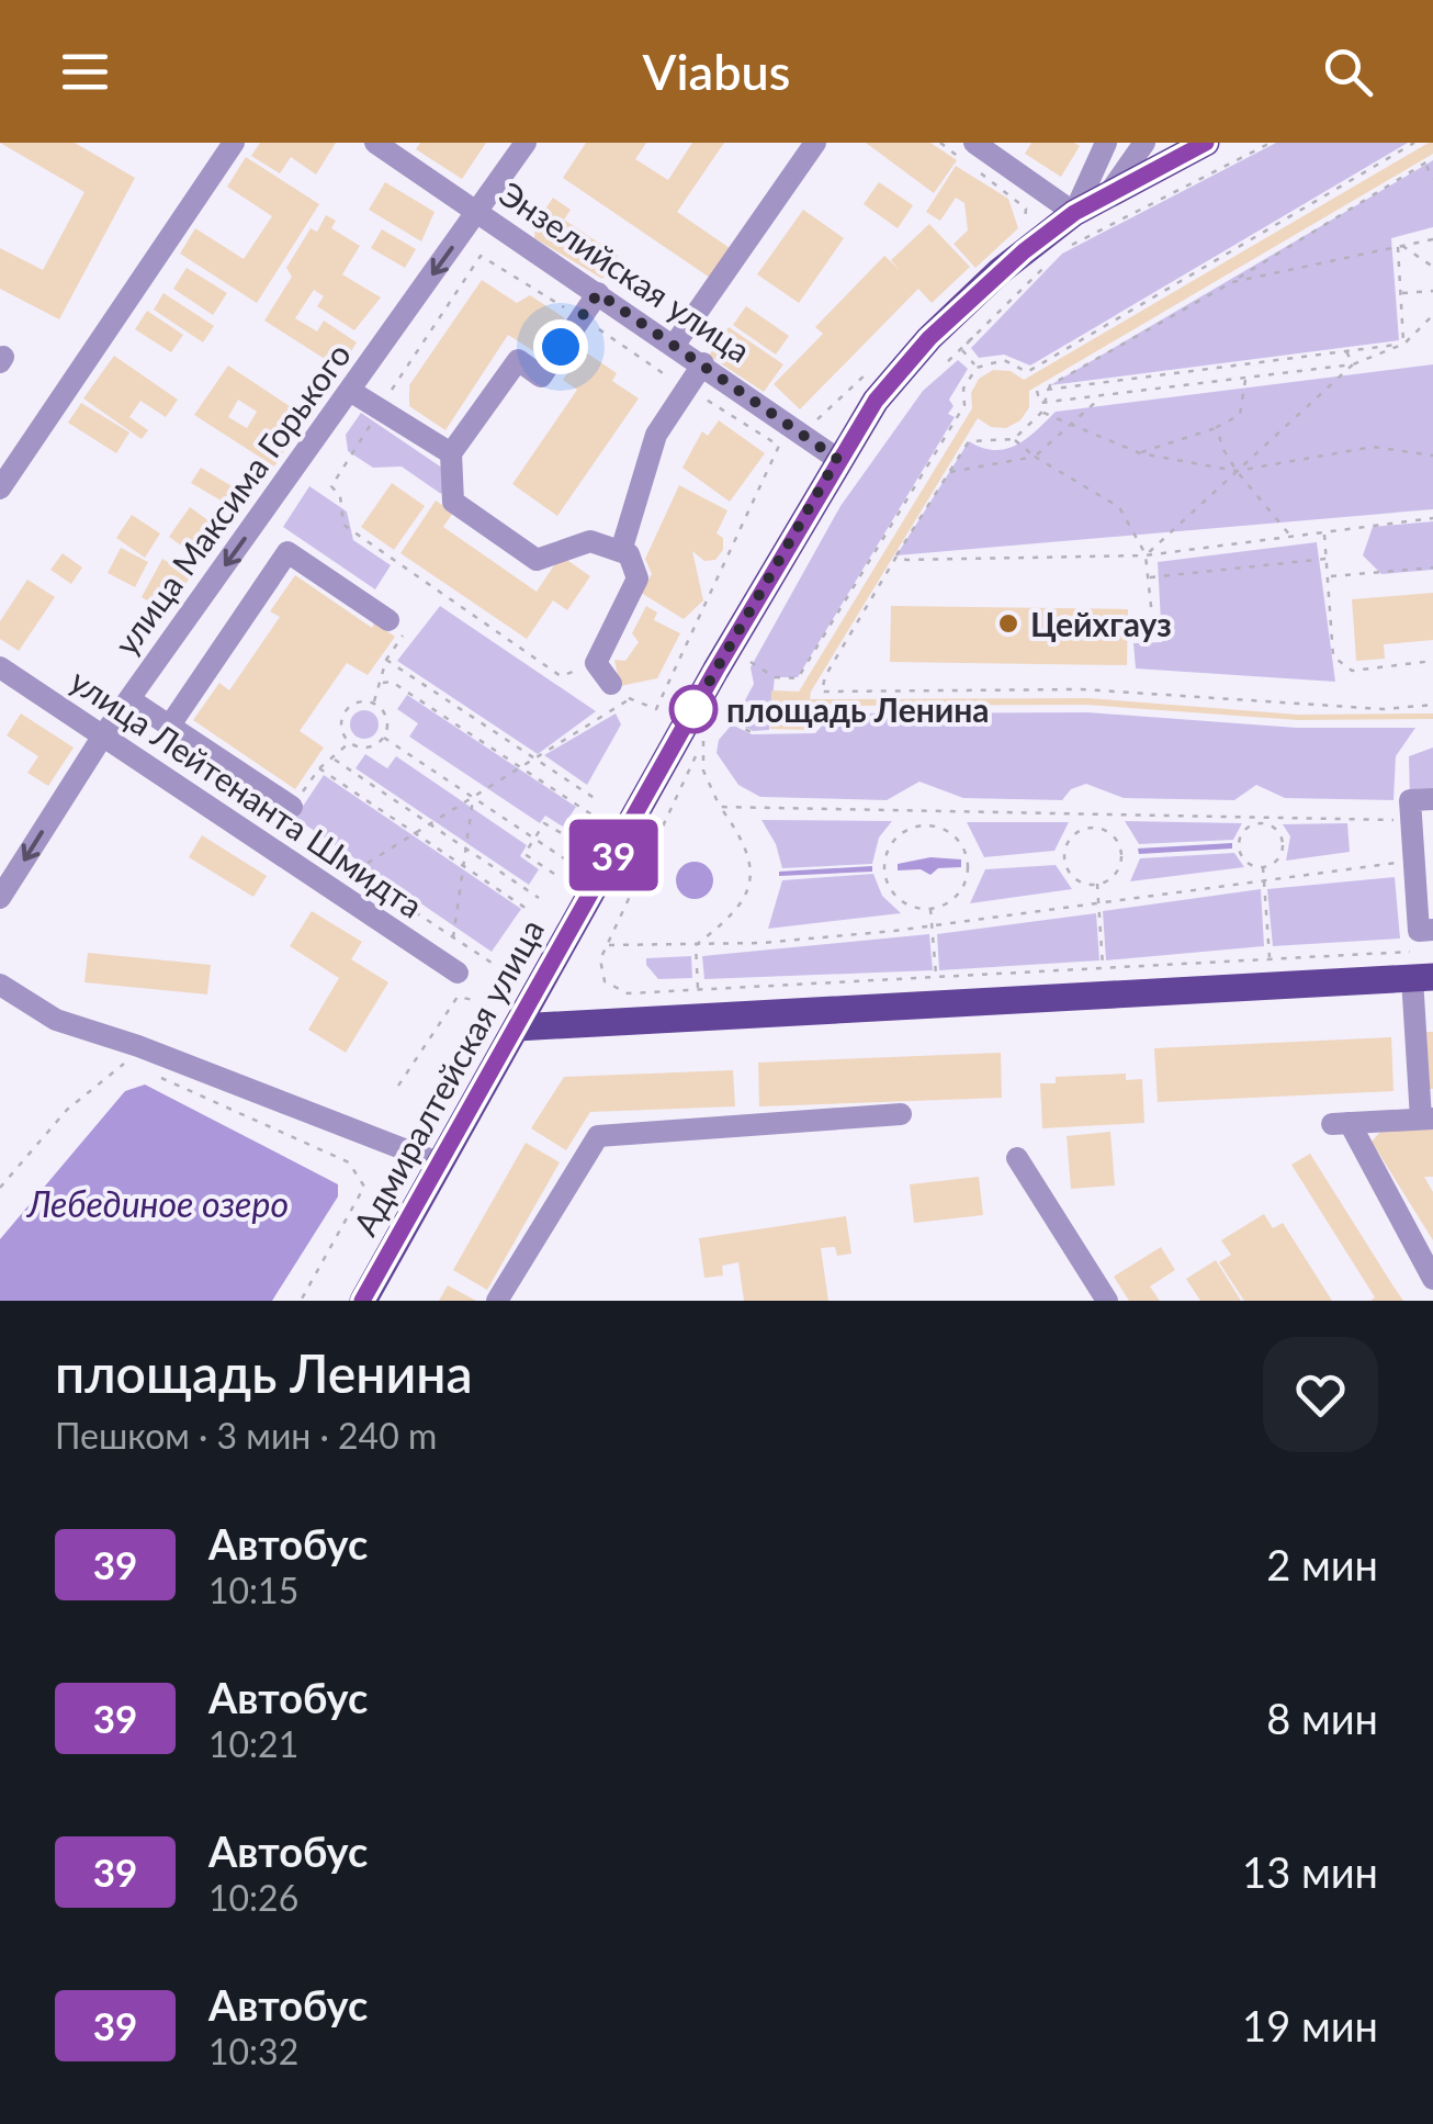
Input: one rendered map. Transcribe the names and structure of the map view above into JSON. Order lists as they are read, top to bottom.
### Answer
{
  "streets": {
    "main road": ["Адмиралтейская улица"],
    "street": ["Энзелийская улица", "улица Максима Горького", "улица Лейтенанта Шмидта"]
  },
  "crossings": [
    ["Энзелийская улица", "улица Максима Горького"],
    ["Энзелийская улица", "Адмиралтейская улица"],
    ["улица Максима Горького", "улица Лейтенанта Шмидта"]
  ],
  "one_way": ["улица Максима Горького"],
  "water": ["Лебединое озеро"],
  "places": ["Цейхгауз", "площадь Ленина"],
  "lines": ["bus line 39"],
  "page": {
    "header": "Viabus",
    "on_map": "39",
    "heading": ["площадь Ленина", "Пешком · 3 мин · 240 m"],
    "list": [
      {
        "mark": "39",
        "name": "Автобус",
        "note": "10:15",
        "value": "2 мин"
      },
      {
        "mark": "39",
        "name": "Автобус",
        "note": "10:21",
        "value": "8 мин"
      },
      {
        "mark": "39",
        "name": "Автобус",
        "note": "10:26",
        "value": "13 мин"
      },
      {
        "mark": "39",
        "name": "Автобус",
        "note": "10:32",
        "value": "19 мин"
      }
    ]
  }
}
